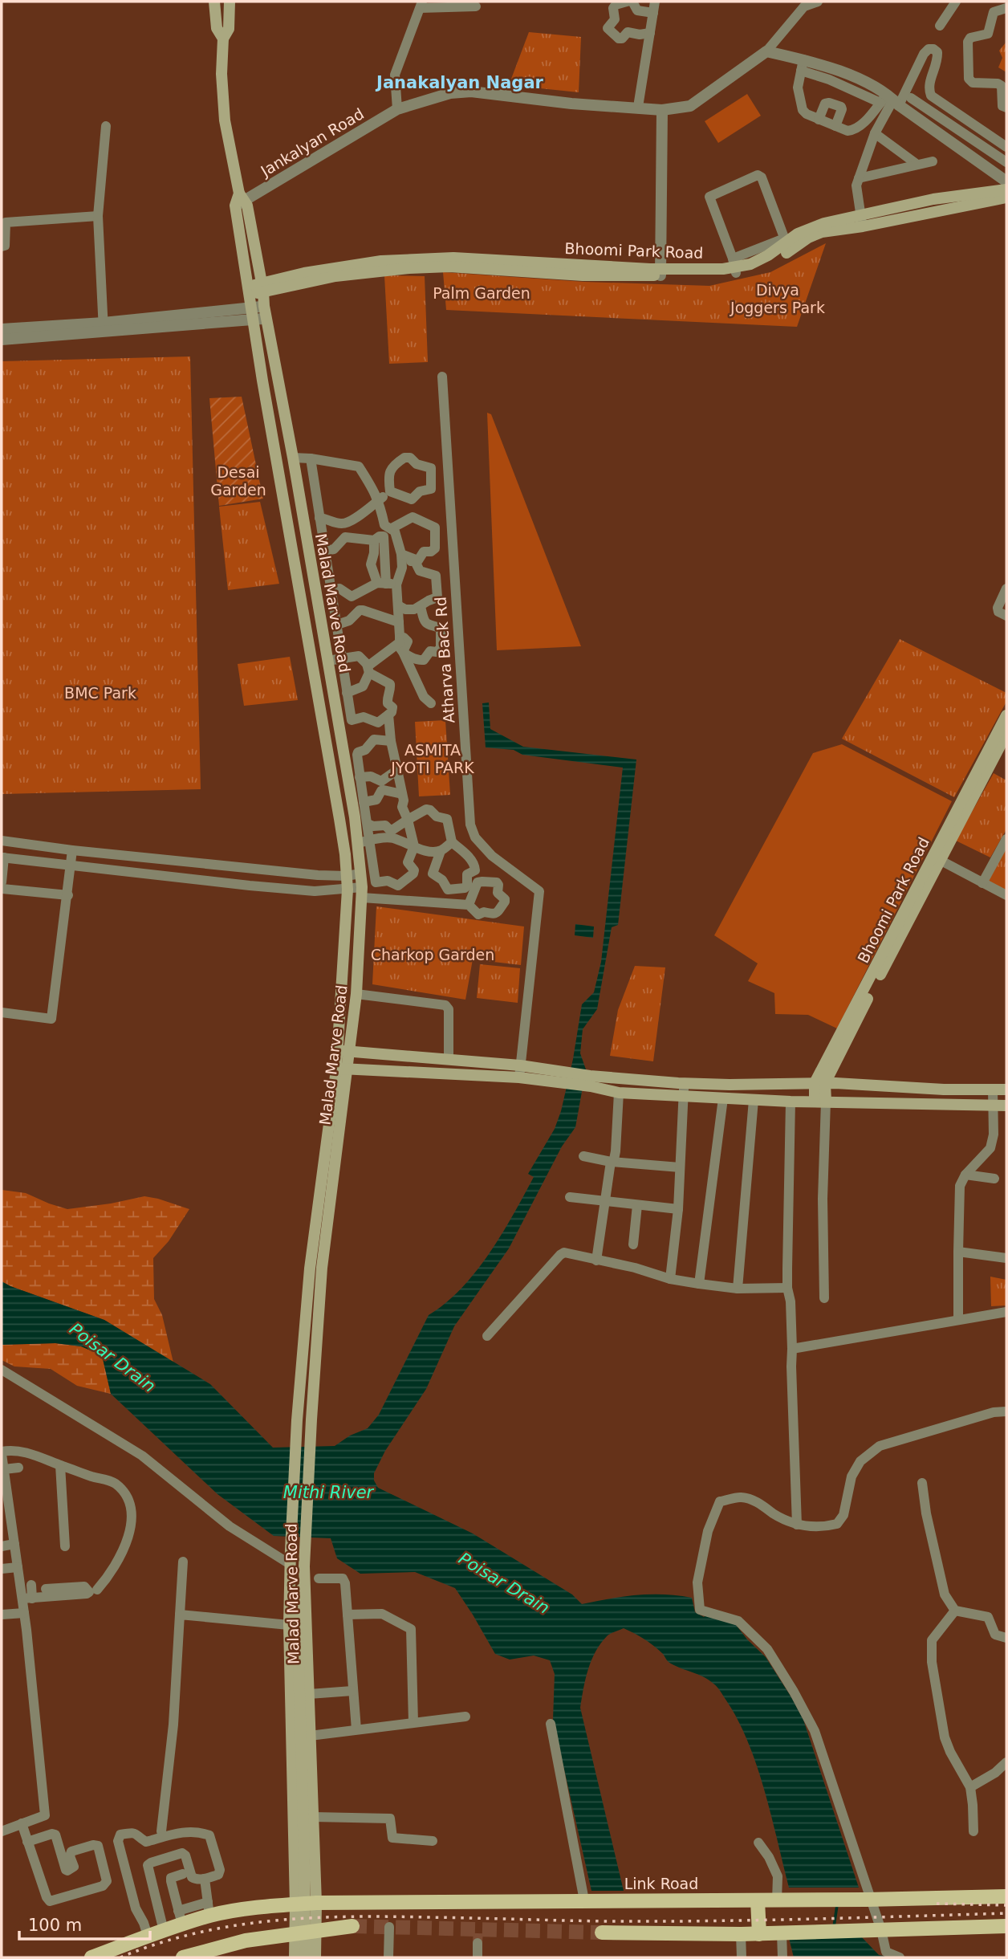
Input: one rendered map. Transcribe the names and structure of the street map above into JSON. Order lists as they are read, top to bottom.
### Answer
{
  "streets": {
    "main road": ["Bhoomi Park Road", "Malad Marve Road", "Link Road"],
    "street": ["Jankalyan Road", "Atharva Back Rd"]
  },
  "crossings": [
    ["Jankalyan Road", "Malad Marve Road"],
    ["Malad Marve Road", "Link Road"]
  ],
  "districts": ["Janakalyan Nagar"],
  "water": ["Poisar Drain", "Mithi River"],
  "parks": [
    "Divya Joggers Park",
    "Palm Garden",
    "Desai Garden",
    "BMC Park",
    "ASMITA JYOTI PARK",
    "Charkop Garden"
  ],
  "scale_bar": "100 m"
}
